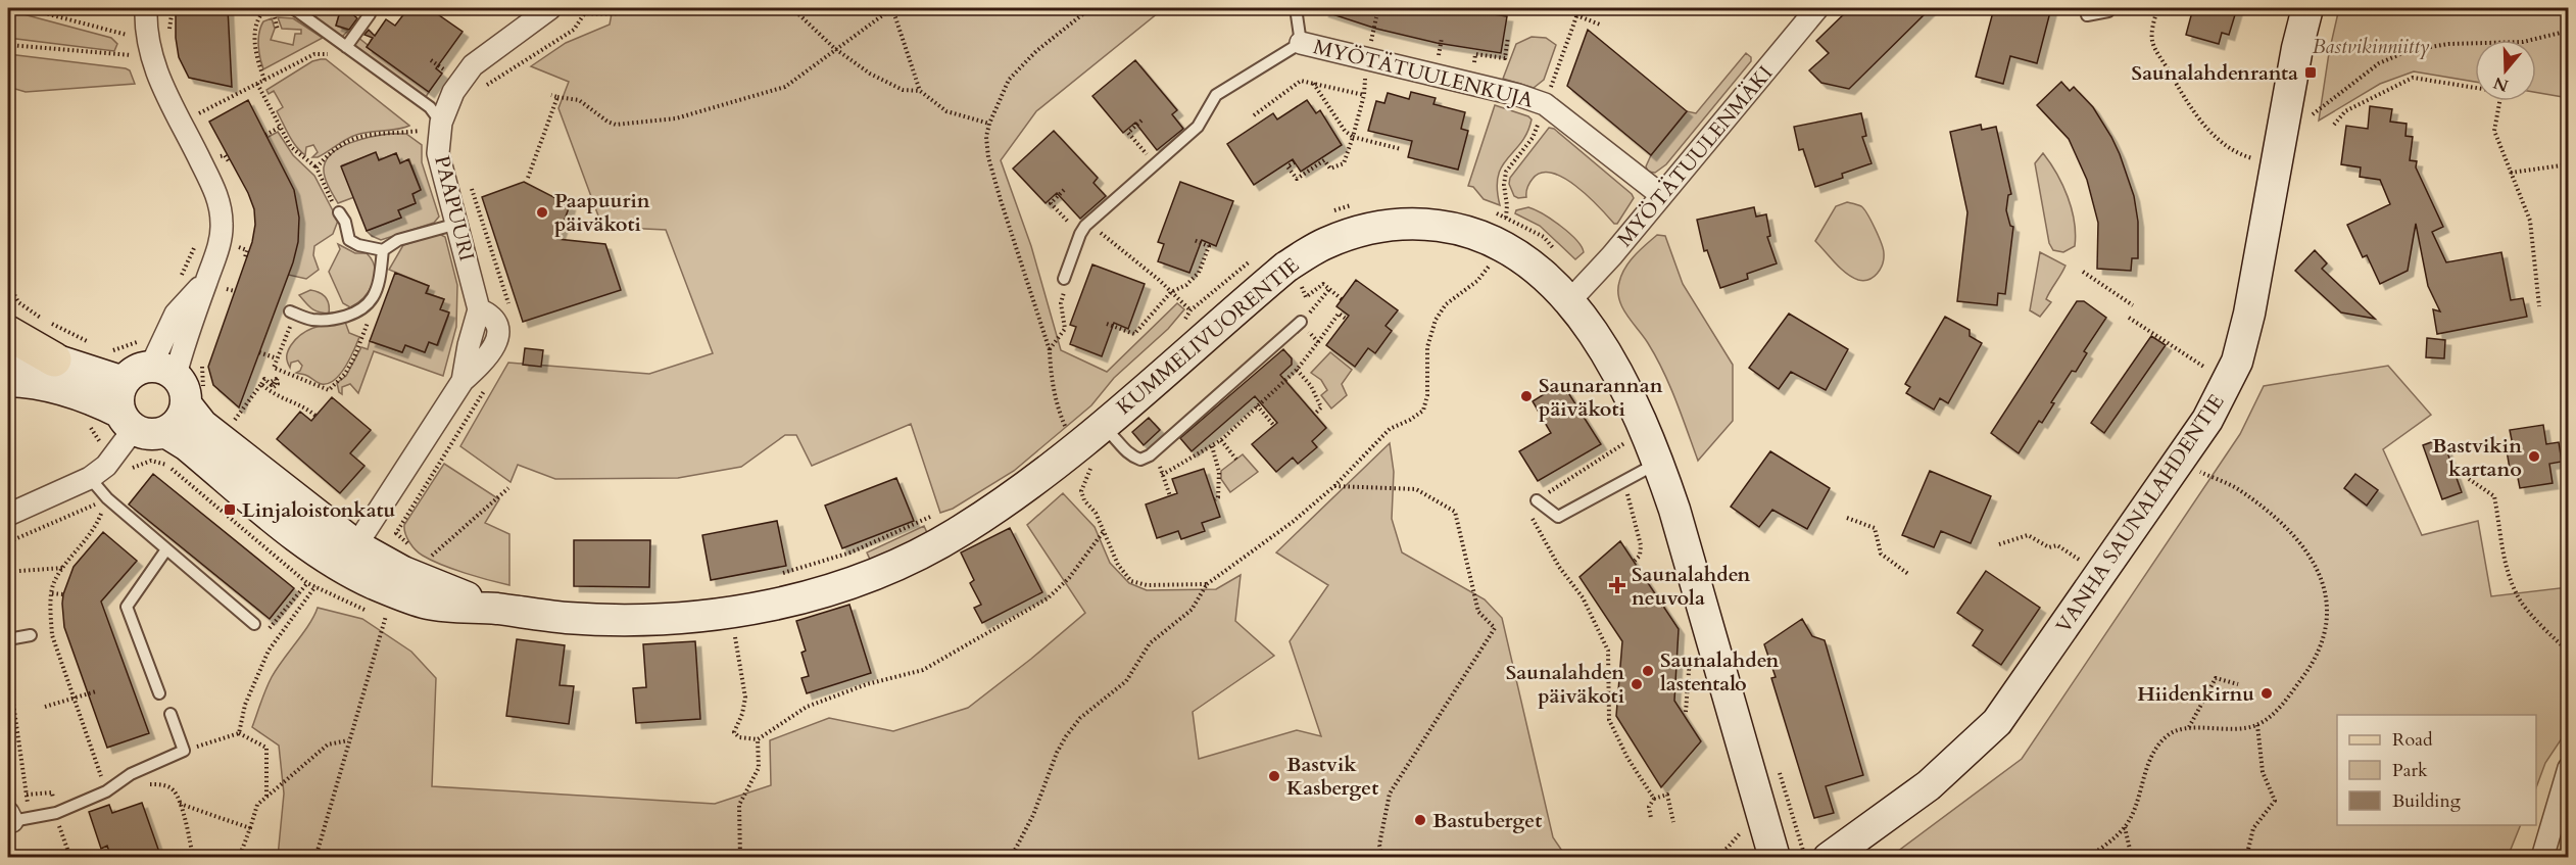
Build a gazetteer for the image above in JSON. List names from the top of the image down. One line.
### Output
{"streets":{"street":["MYÖTÄTUULENKUJA","MYÖTÄTUULENMÄKI","PAAPUURI","KUMMELIVUORENTIE","VANHA SAUNALAHDENTIE"]},"crossings":[["MYÖTÄTUULENKUJA","MYÖTÄTUULENMÄKI"],["MYÖTÄTUULENMÄKI","KUMMELIVUORENTIE"],["PAAPUURI","KUMMELIVUORENTIE"]],"parks":["Bastvikinniitty"],"places":{"transit":["Saunalahdenranta","Linjaloistonkatu"],"other":["Paapuurin päiväkoti","Saunarannan päiväkoti","Bastvikin kartano","Saunalahden lastentalo","Saunalahden päiväkoti","Hiidenkirnu","Bastvik Kasberget","Bastuberget"],"health":["Saunalahden neuvola"]},"legend":["Road","Park","Building"],"north":"bottom"}
